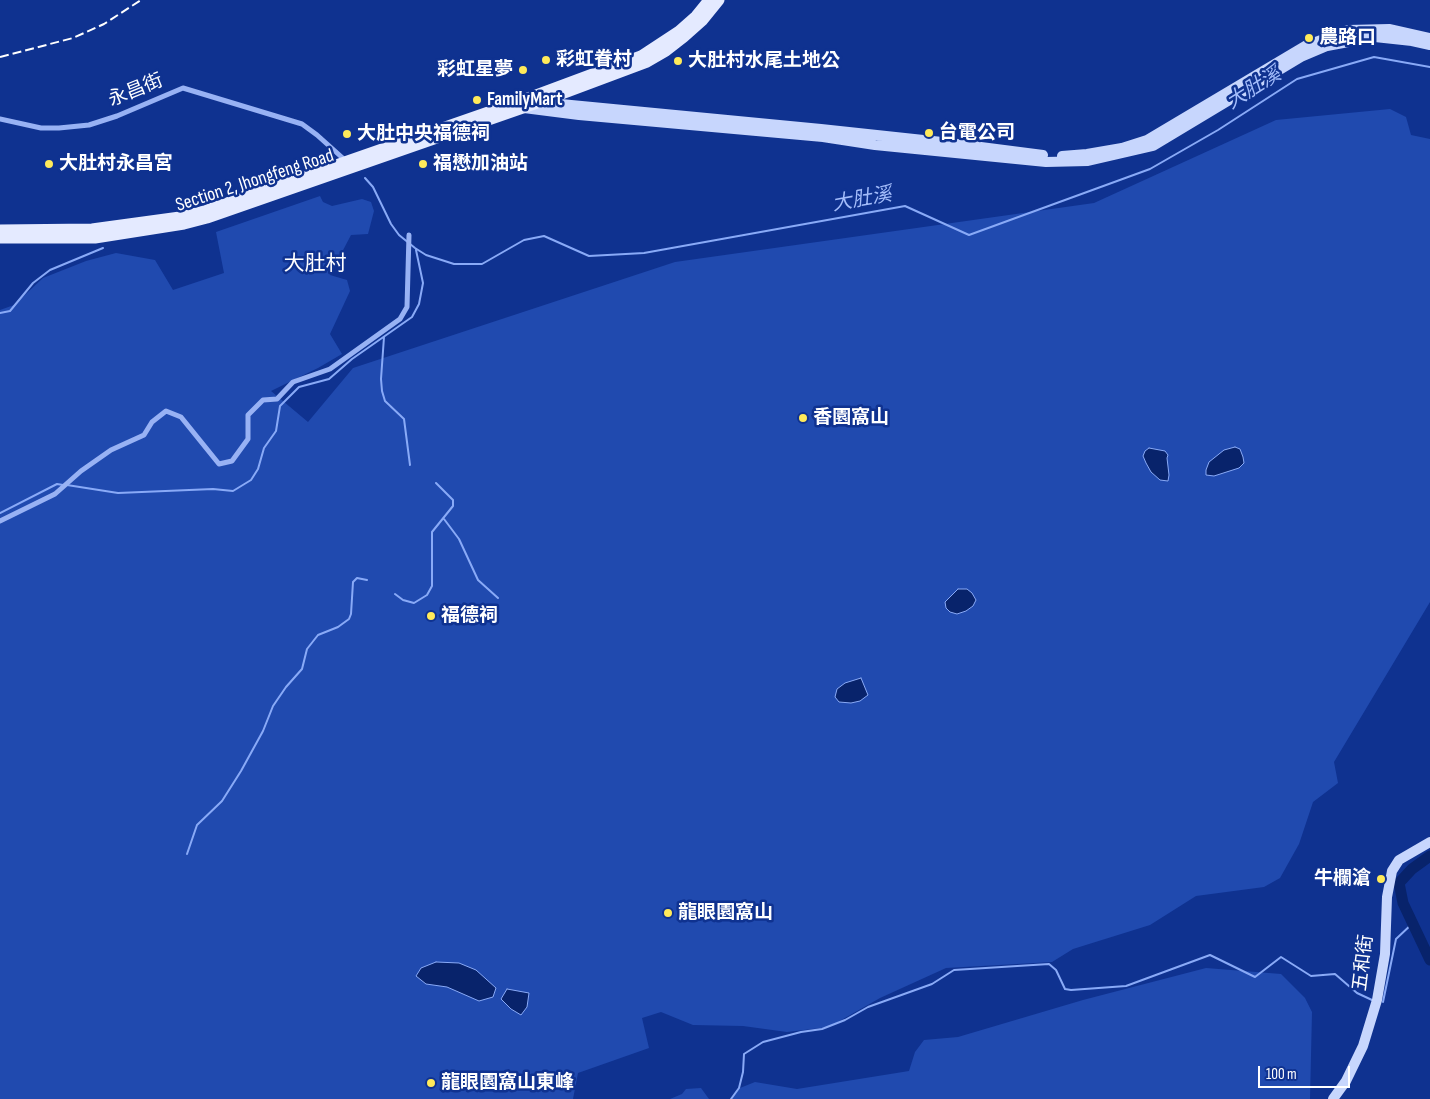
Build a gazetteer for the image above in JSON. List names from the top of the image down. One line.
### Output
{"streets":{"main road":["Section 2, Jhongfeng Road","五和街"],"street":["永昌街"]},"crossings":[["永昌街","Section 2, Jhongfeng Road"]],"districts":["大肚村"],"water":["大肚溪"],"places":["農路口","彩虹眷村","大肚村水尾土地公","彩虹星夢","FamilyMart","台電公司","大肚中央福德祠","大肚村永昌宮","福懋加油站","香園窩山","福德祠","牛欄滄","龍眼園窩山","龍眼園窩山東峰"],"scale_bar":"100 m"}
